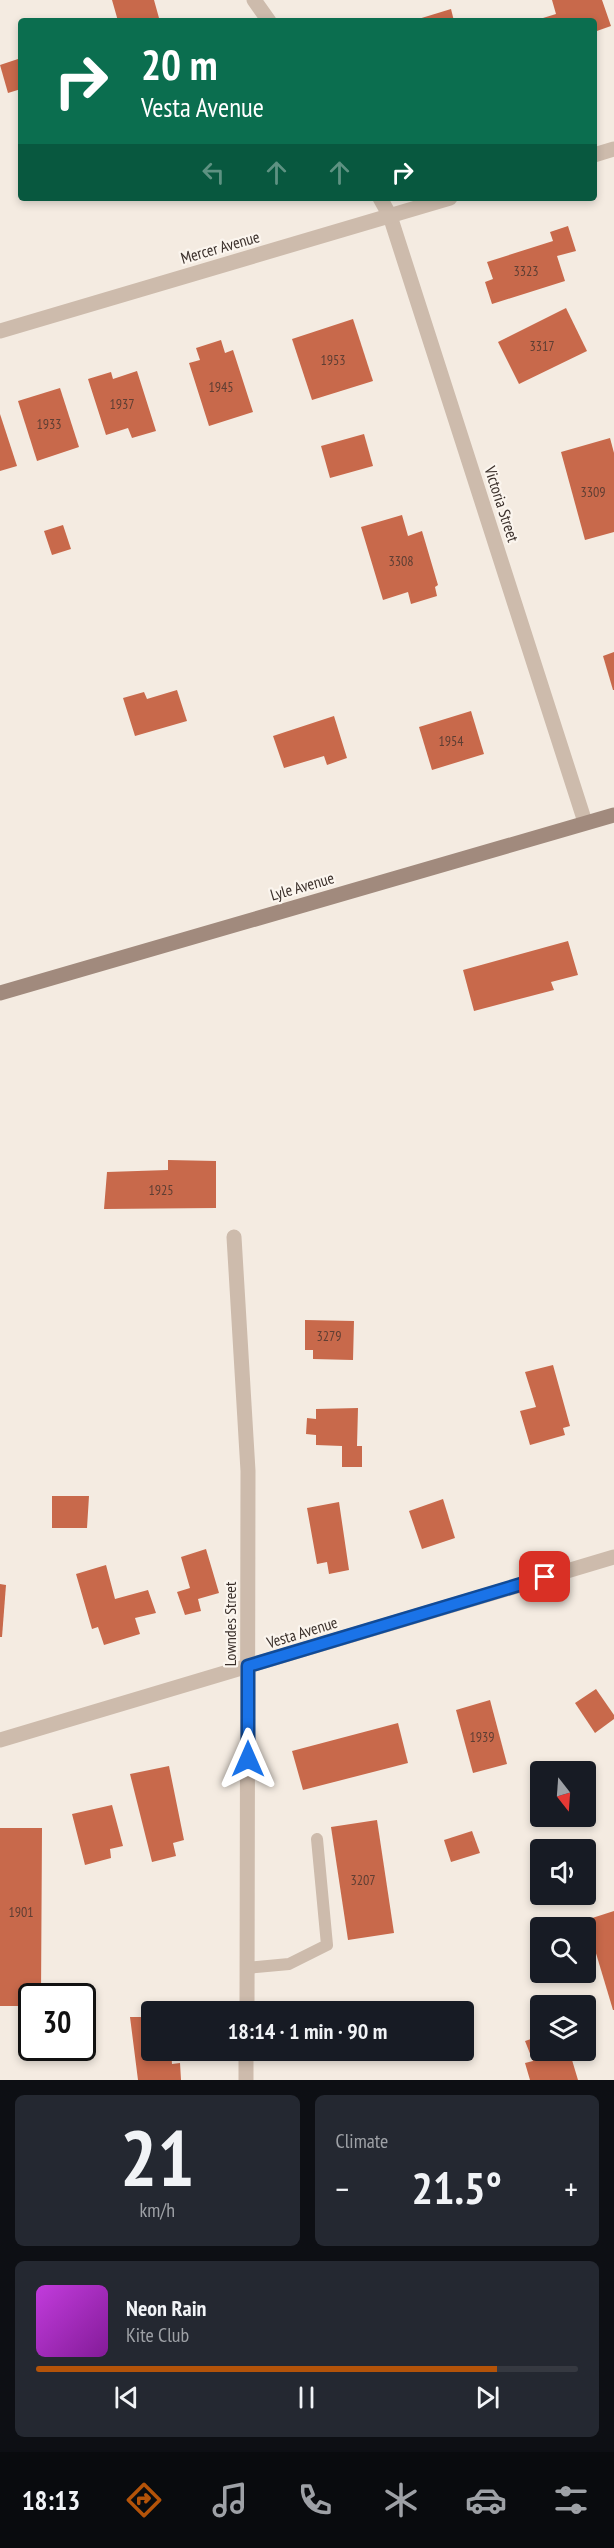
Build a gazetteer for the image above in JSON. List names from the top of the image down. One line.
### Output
{"streets":{"street":["Mercer Avenue","Victoria Street","Lyle Avenue","Lowndes Street","Vesta Avenue"]},"crossings":[["Mercer Avenue","Victoria Street"],["Victoria Street","Lyle Avenue"],["Lowndes Street","Vesta Avenue"]],"house_numbers":["3323","3317","1953","1945","1937","1933","3309","3308","1954","1925","3279","1939","3207","1901"],"north":"bottom","page":{"turn":["20 m","Vesta Avenue"],"limit":"30","trip":"18:14 · 1 min · 90 m","tile":[["21","km/h"],"Climate"],"heat":["−","21.5°","+"],"song":["Neon Rain","Kite Club"],"tabs":"18:13"}}
